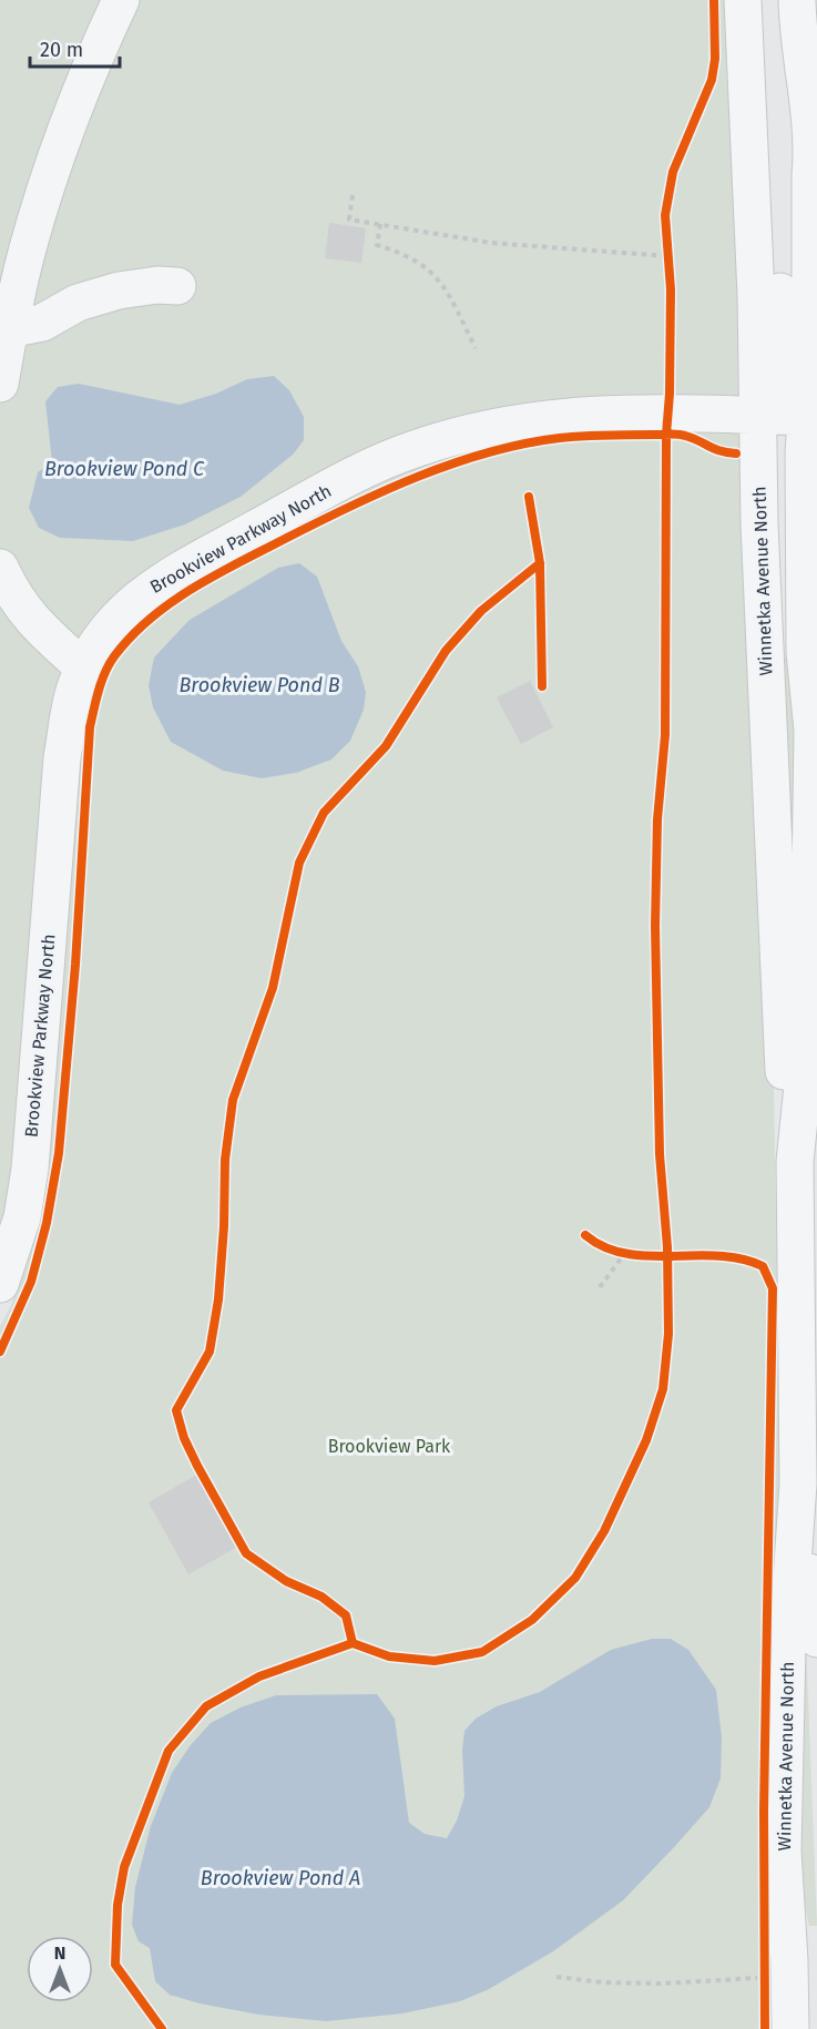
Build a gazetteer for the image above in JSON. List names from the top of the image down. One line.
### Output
{"streets":{"street":["Brookview Parkway North","Winnetka Avenue North"]},"crossings":[["Brookview Parkway North","Winnetka Avenue North"]],"water":["Brookview Pond C","Brookview Pond B","Brookview Pond A"],"parks":["Brookview Park"],"scale_bar":"20 m","north":"top"}
